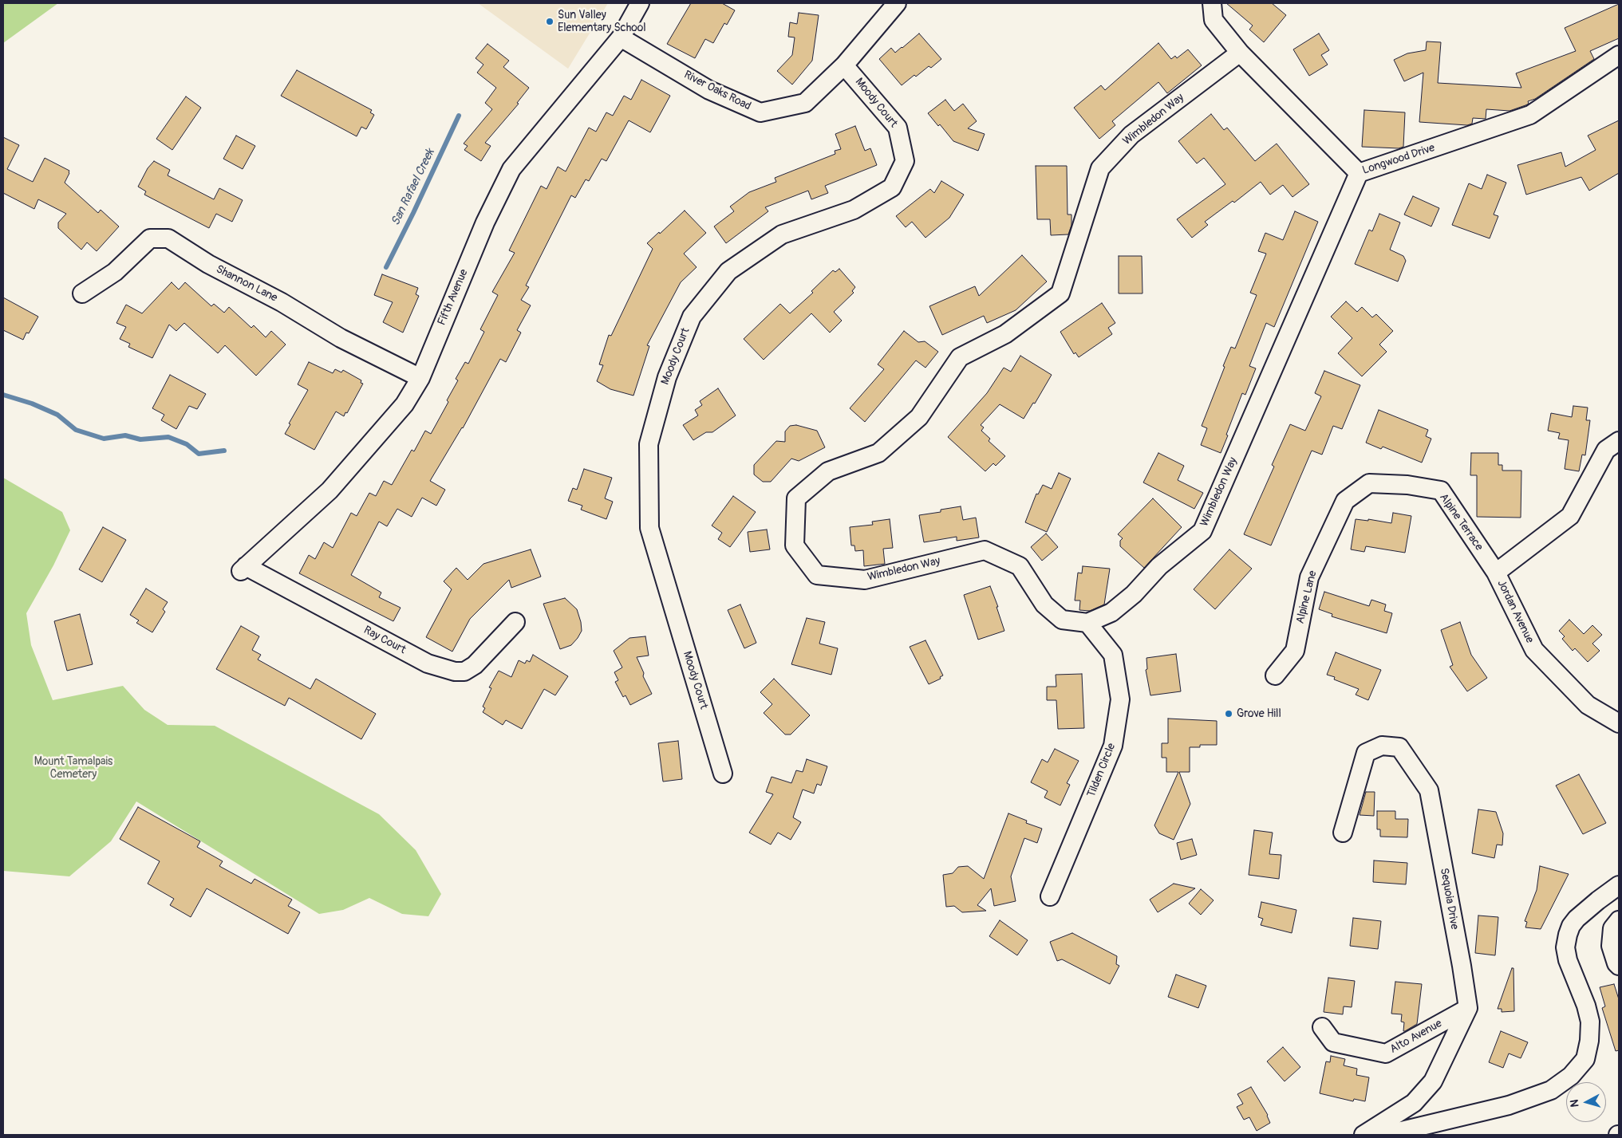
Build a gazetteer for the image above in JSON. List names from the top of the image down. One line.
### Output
{"streets":{"street":["River Oaks Road","Moody Court","Wimbledon Way","Longwood Drive","Shannon Lane","Fifth Avenue","Alpine Terrace","Alpine Lane","Jordan Avenue","Ray Court","Tilden Circle","Sequoia Drive","Alto Avenue"]},"crossings":[["River Oaks Road","Moody Court"],["River Oaks Road","Fifth Avenue"],["Wimbledon Way","Longwood Drive"],["Wimbledon Way","Tilden Circle"],["Shannon Lane","Fifth Avenue"],["Fifth Avenue","Ray Court"],["Alpine Terrace","Alpine Lane"],["Alpine Terrace","Jordan Avenue"],["Sequoia Drive","Alto Avenue"]],"water":["San Rafael Creek"],"parks":["Mount Tamalpais Cemetery"],"places":["Sun Valley Elementary School","Grove Hill"],"north":"left"}
